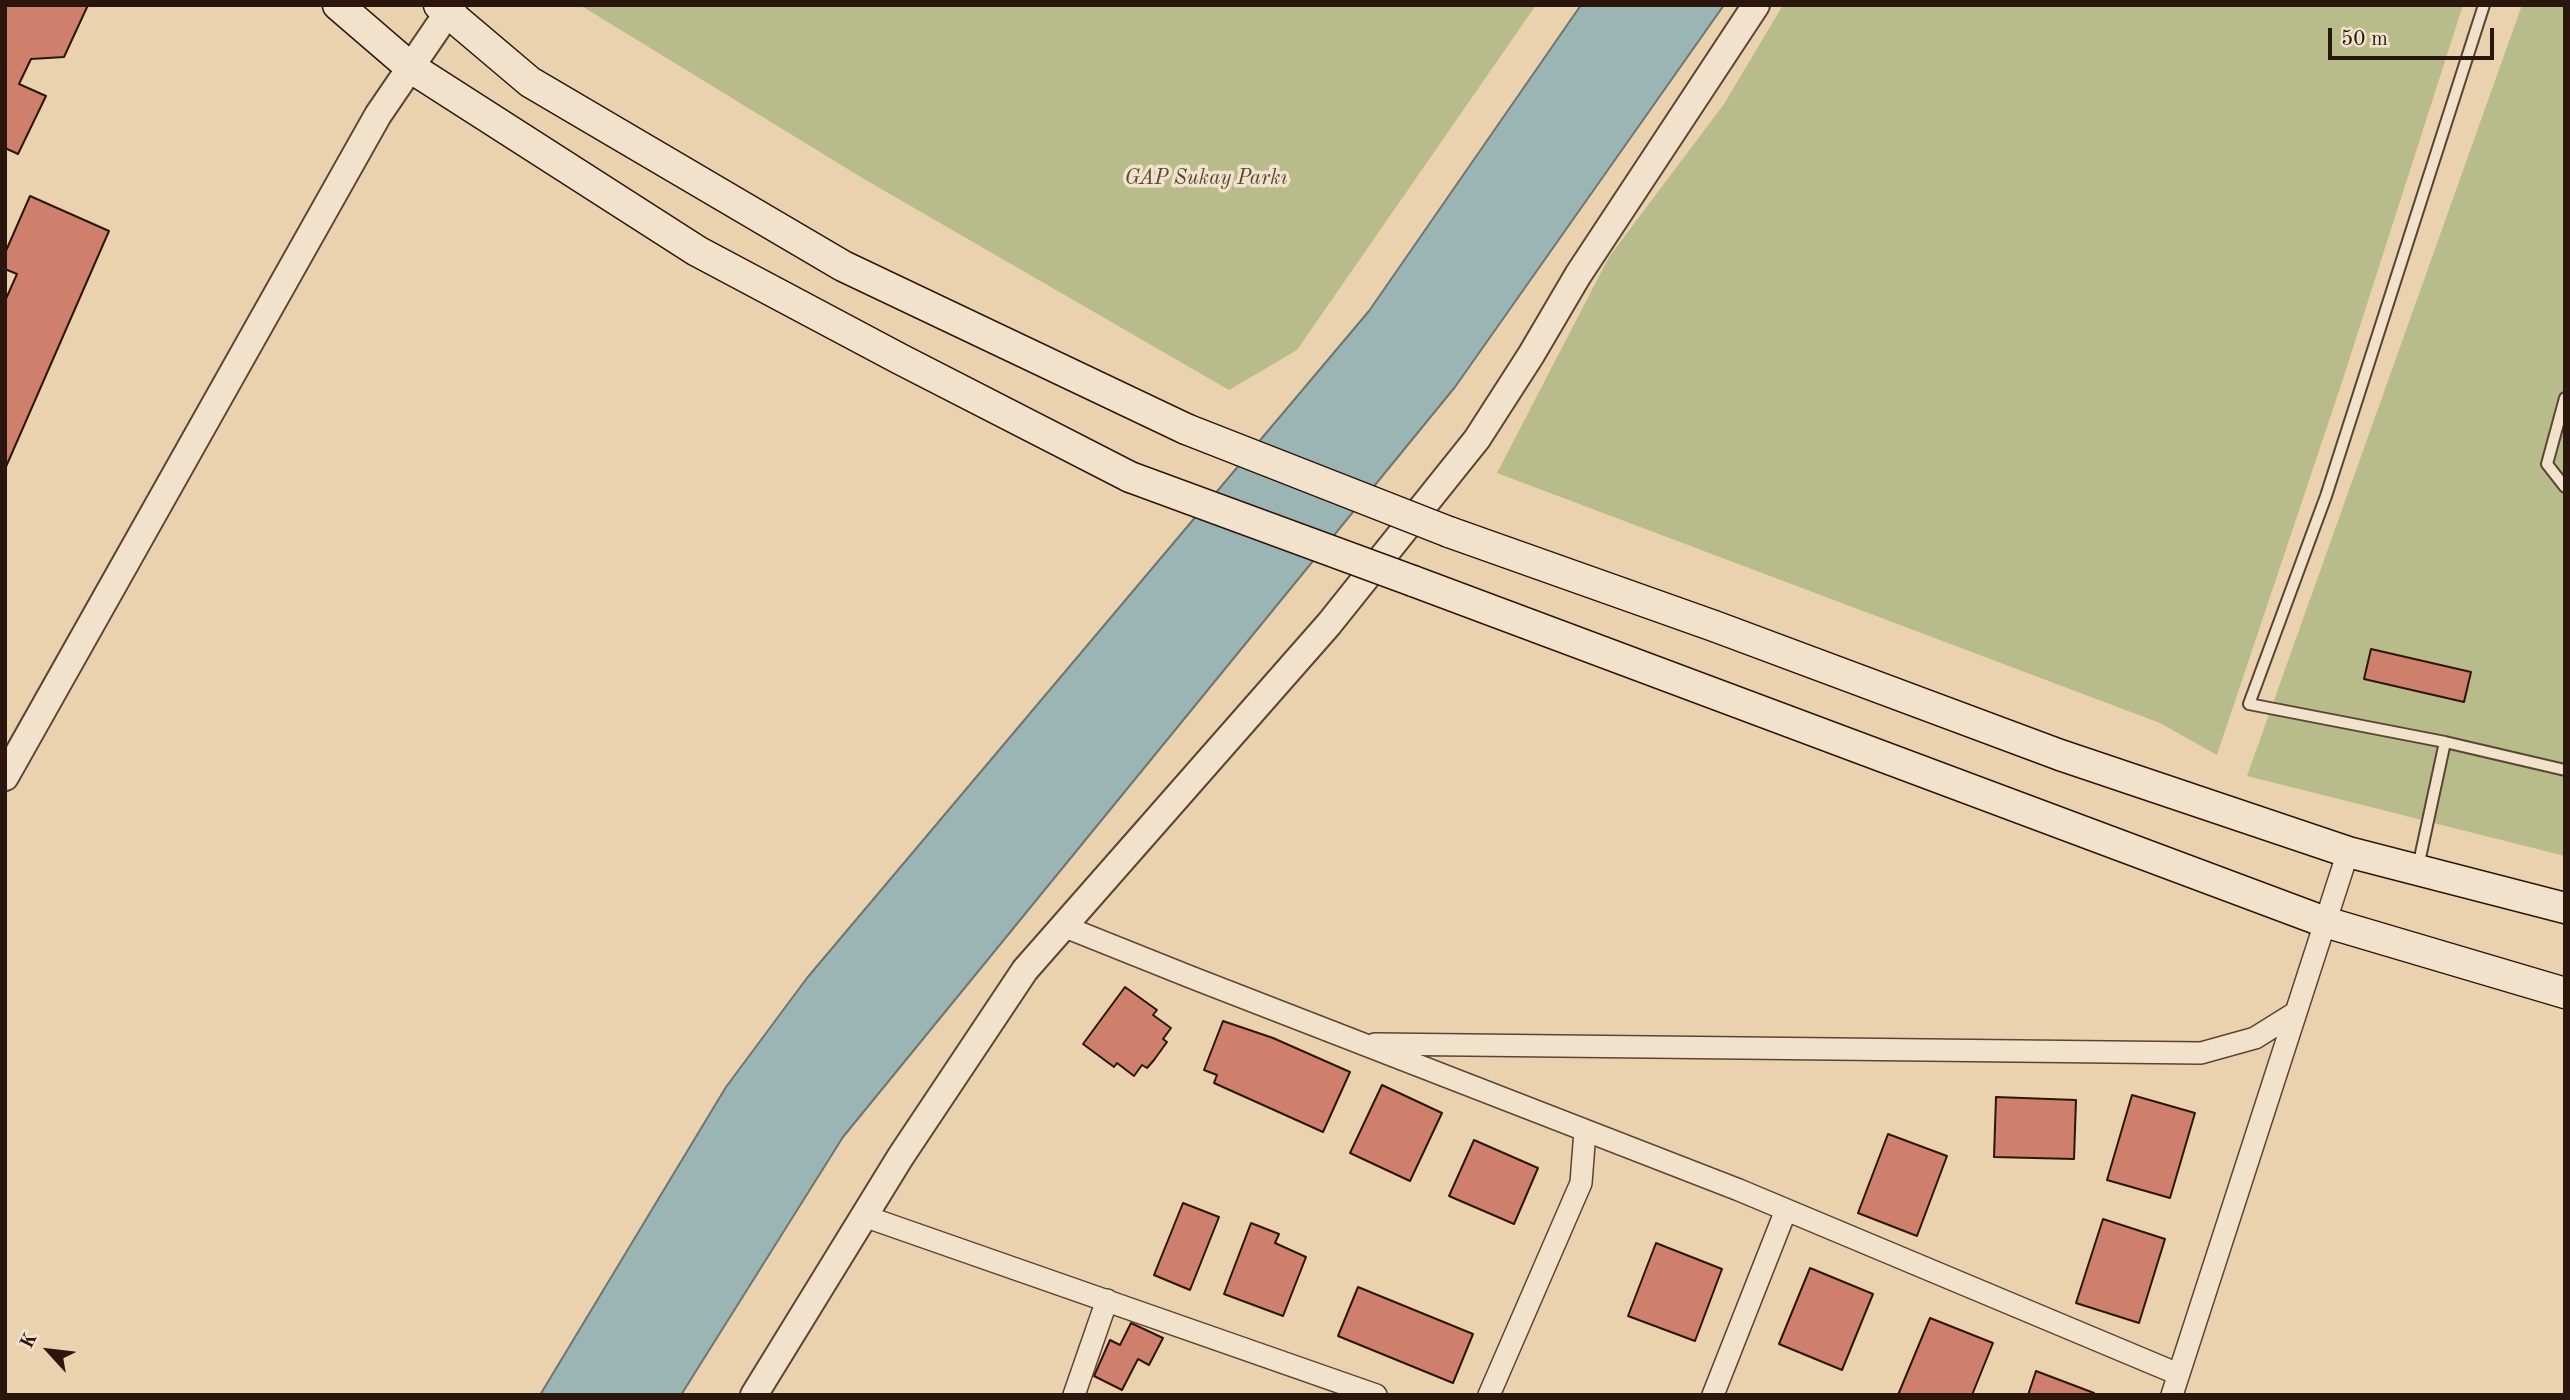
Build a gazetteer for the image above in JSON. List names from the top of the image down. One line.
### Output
{"parks":["GAP Sukay Parkı"],"scale_bar":"50 m","north":"top left"}
